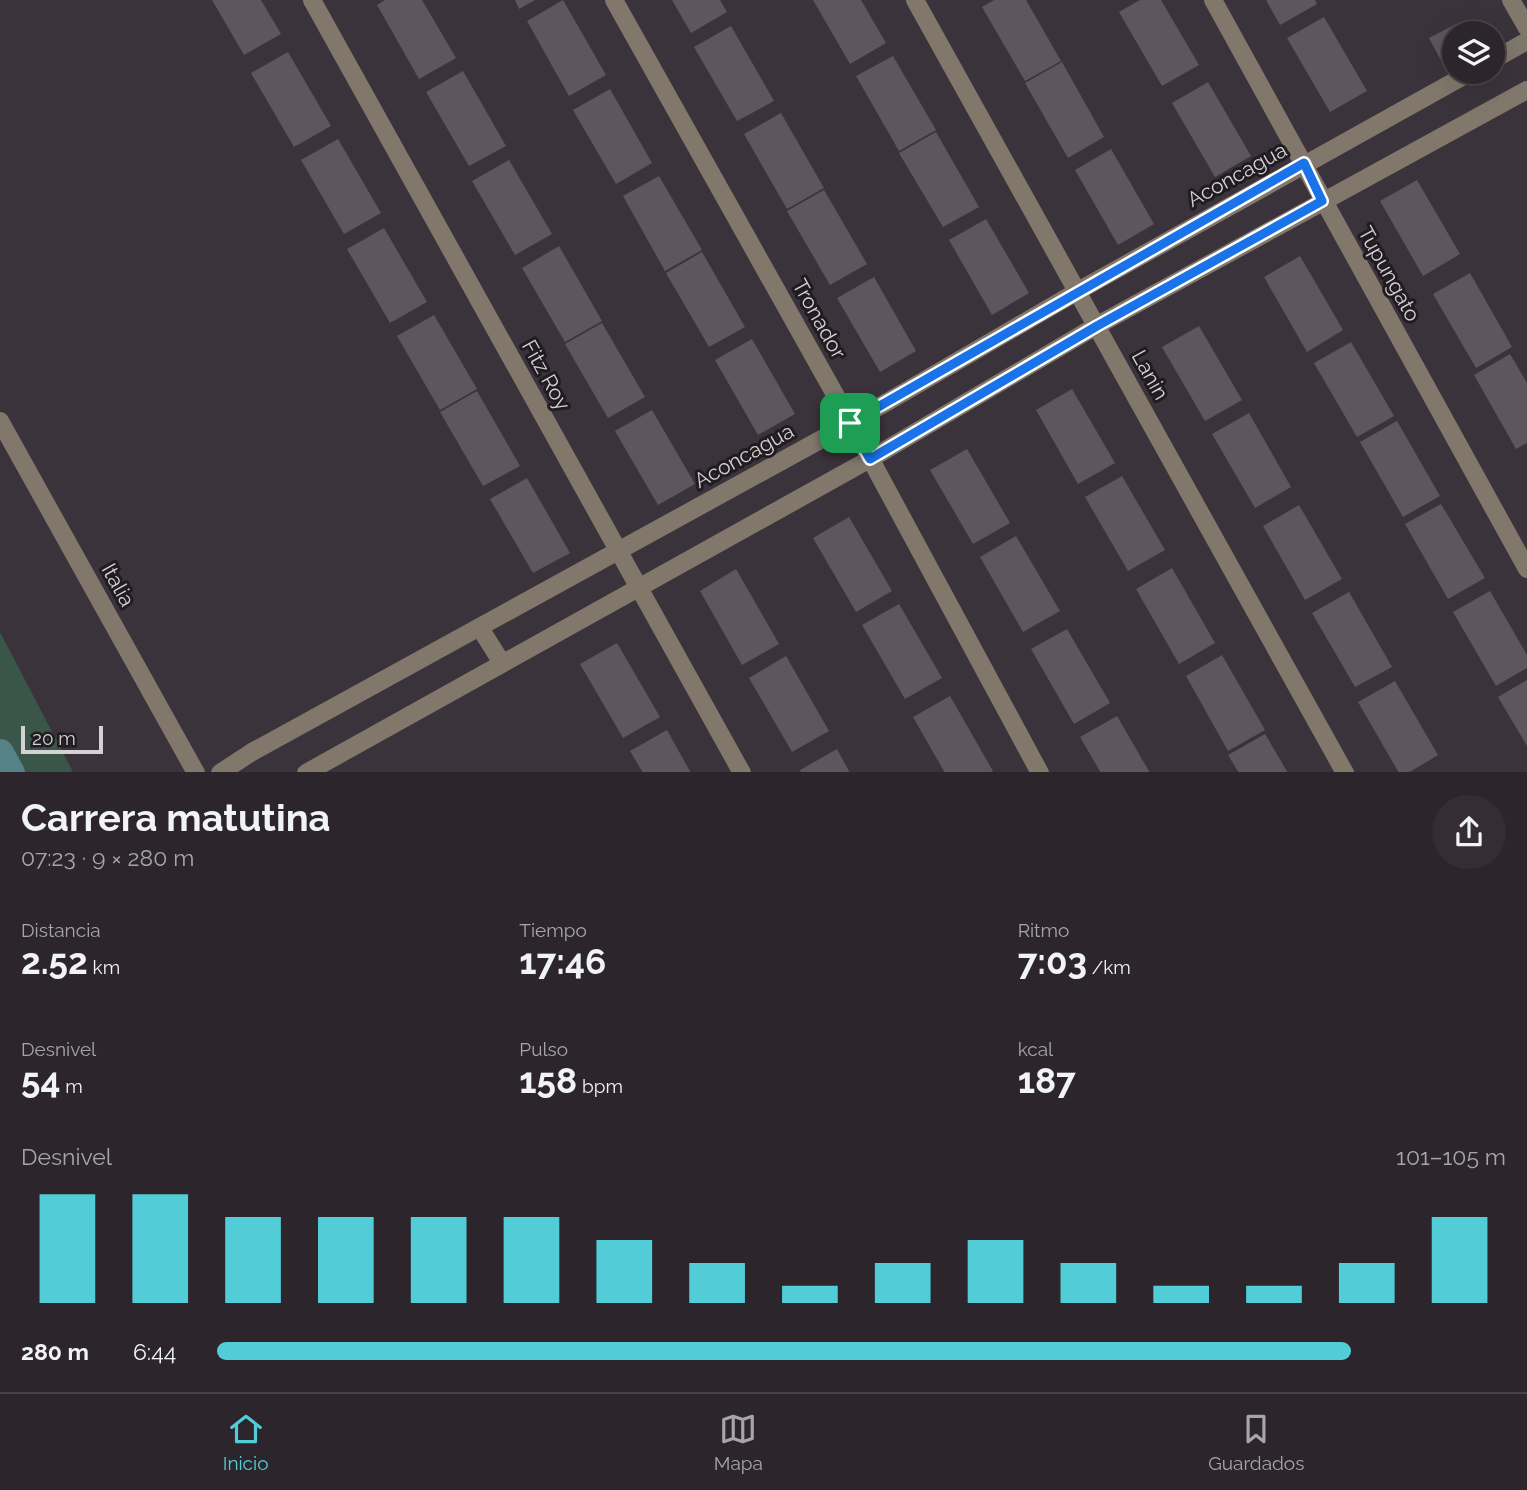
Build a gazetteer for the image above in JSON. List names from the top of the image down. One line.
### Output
{"streets":{"street":["Aconcagua","Tupungato","Tronador","Fitz Roy","Lanin","Italia"]},"crossings":[["Aconcagua","Tupungato"],["Aconcagua","Tronador"],["Aconcagua","Fitz Roy"],["Aconcagua","Lanin"]],"scale_bar":"20 m","page":{"scale":"20 m","heading":["Carrera matutina","07:23 · 9 × 280 m"],"stats":[["Distancia","2.52 km"],["Tiempo","17:46"],["Ritmo","7:03 /km"],["Desnivel","54 m"],["Pulso","158 bpm"],["kcal","187"]],"chart":["Desnivel","101–105 m"],"list":[{"name":"280 m","note":"6:44"}],"tabs":["Inicio","Mapa","Guardados"]}}
